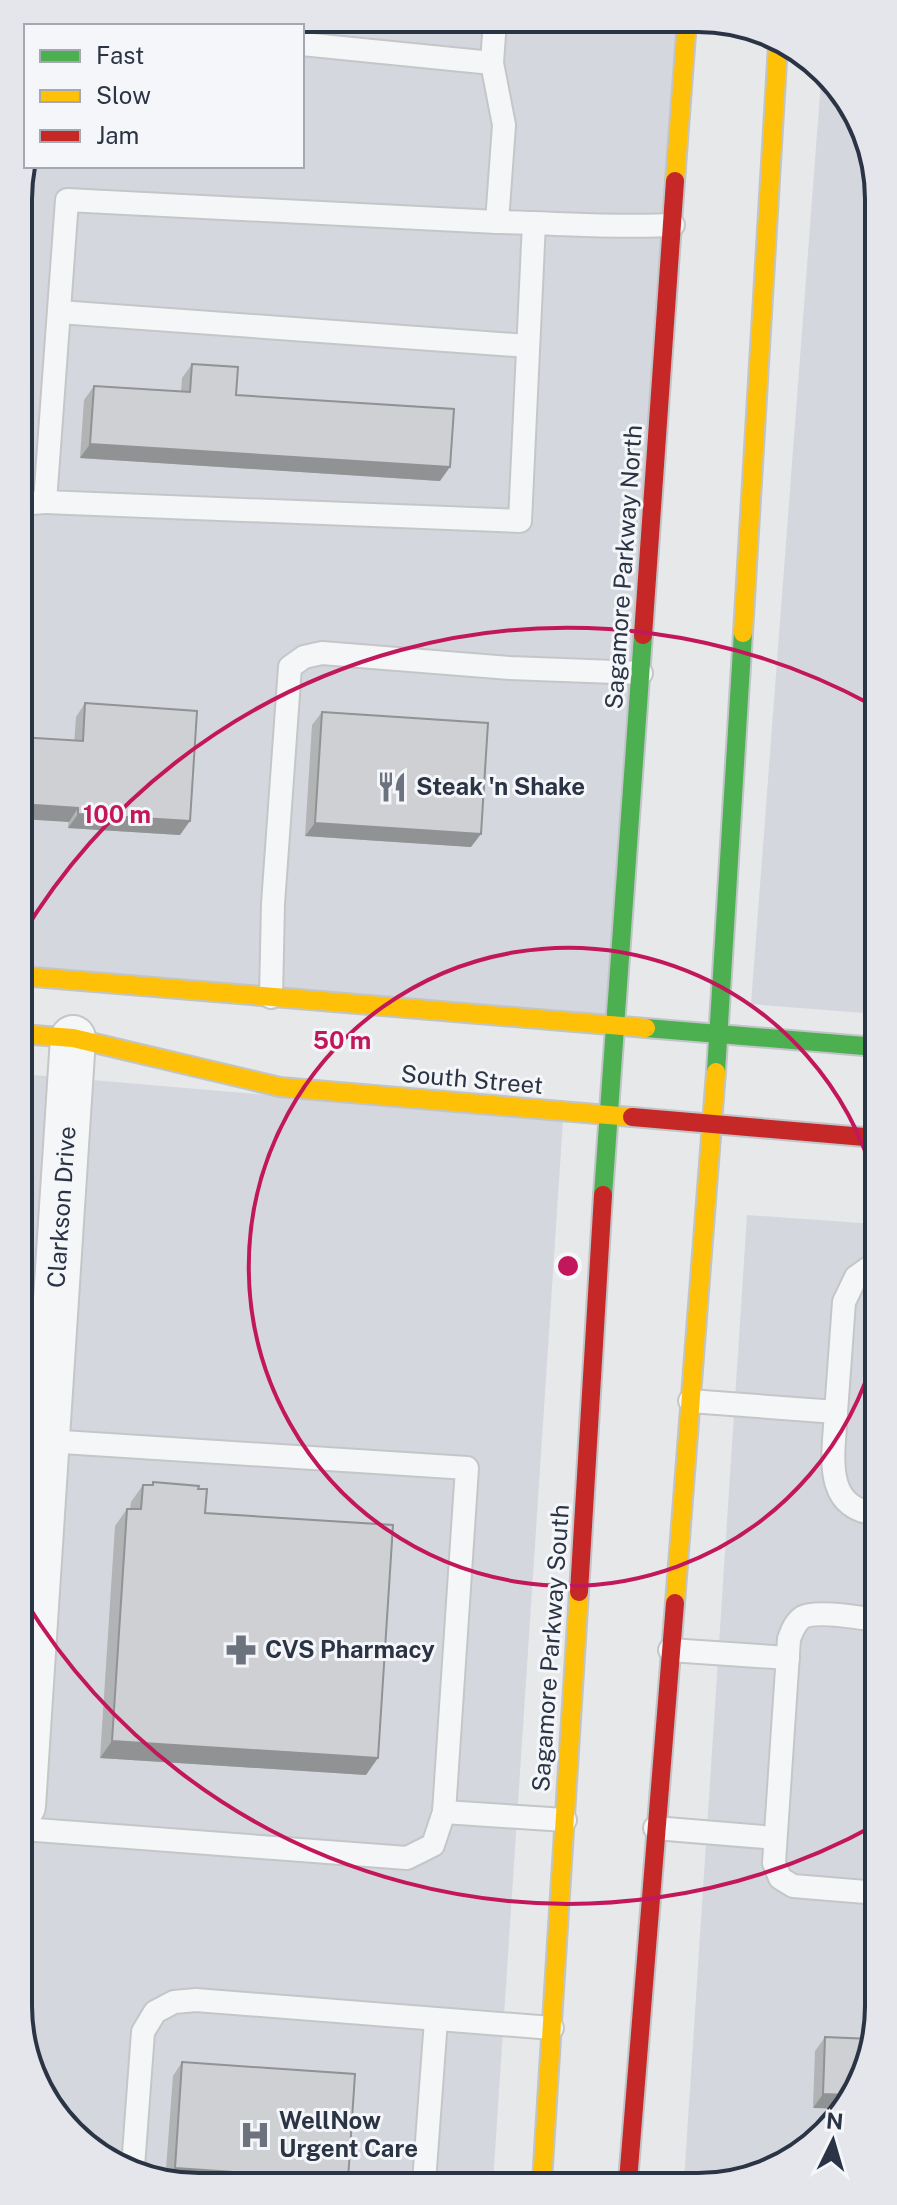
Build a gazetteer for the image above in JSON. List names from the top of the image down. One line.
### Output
{"streets":{"main road":["Sagamore Parkway North","South Street","Sagamore Parkway South"],"street":["Clarkson Drive"]},"crossings":[["Sagamore Parkway North","South Street"],["Sagamore Parkway North","Sagamore Parkway South"],["South Street","Clarkson Drive"],["South Street","Sagamore Parkway South"]],"places":{"restaurant":["Steak 'n Shake"],"pharmacy":["CVS Pharmacy"],"hospital":["WellNow Urgent Care"]},"legend":["Fast","Slow","Jam"],"north":"top","rings":["100 m","50 m"]}
